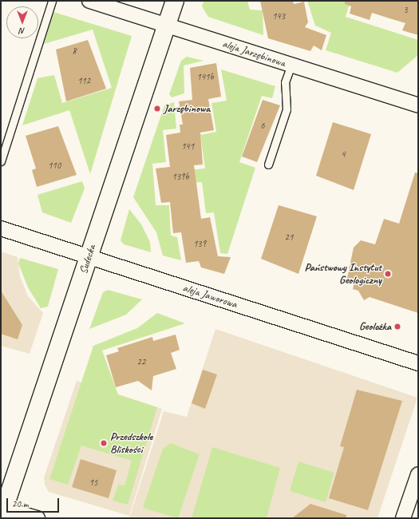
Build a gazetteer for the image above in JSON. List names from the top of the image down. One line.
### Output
{"streets":{"street":["aleja Jarzębinowa","Sudecka","aleja Jaworowa"]},"crossings":[["aleja Jarzębinowa","Sudecka"],["Sudecka","aleja Jaworowa"]],"places":["Jarzębinowa","Państwowy Instytut Geologiczny","Geolożka","Przedszkole Bliskości"],"house_numbers":["3","143","8","141b","112","6","141","4","110","139b","21","139","22","15"],"scale_bar":"20 m","north":"bottom"}
